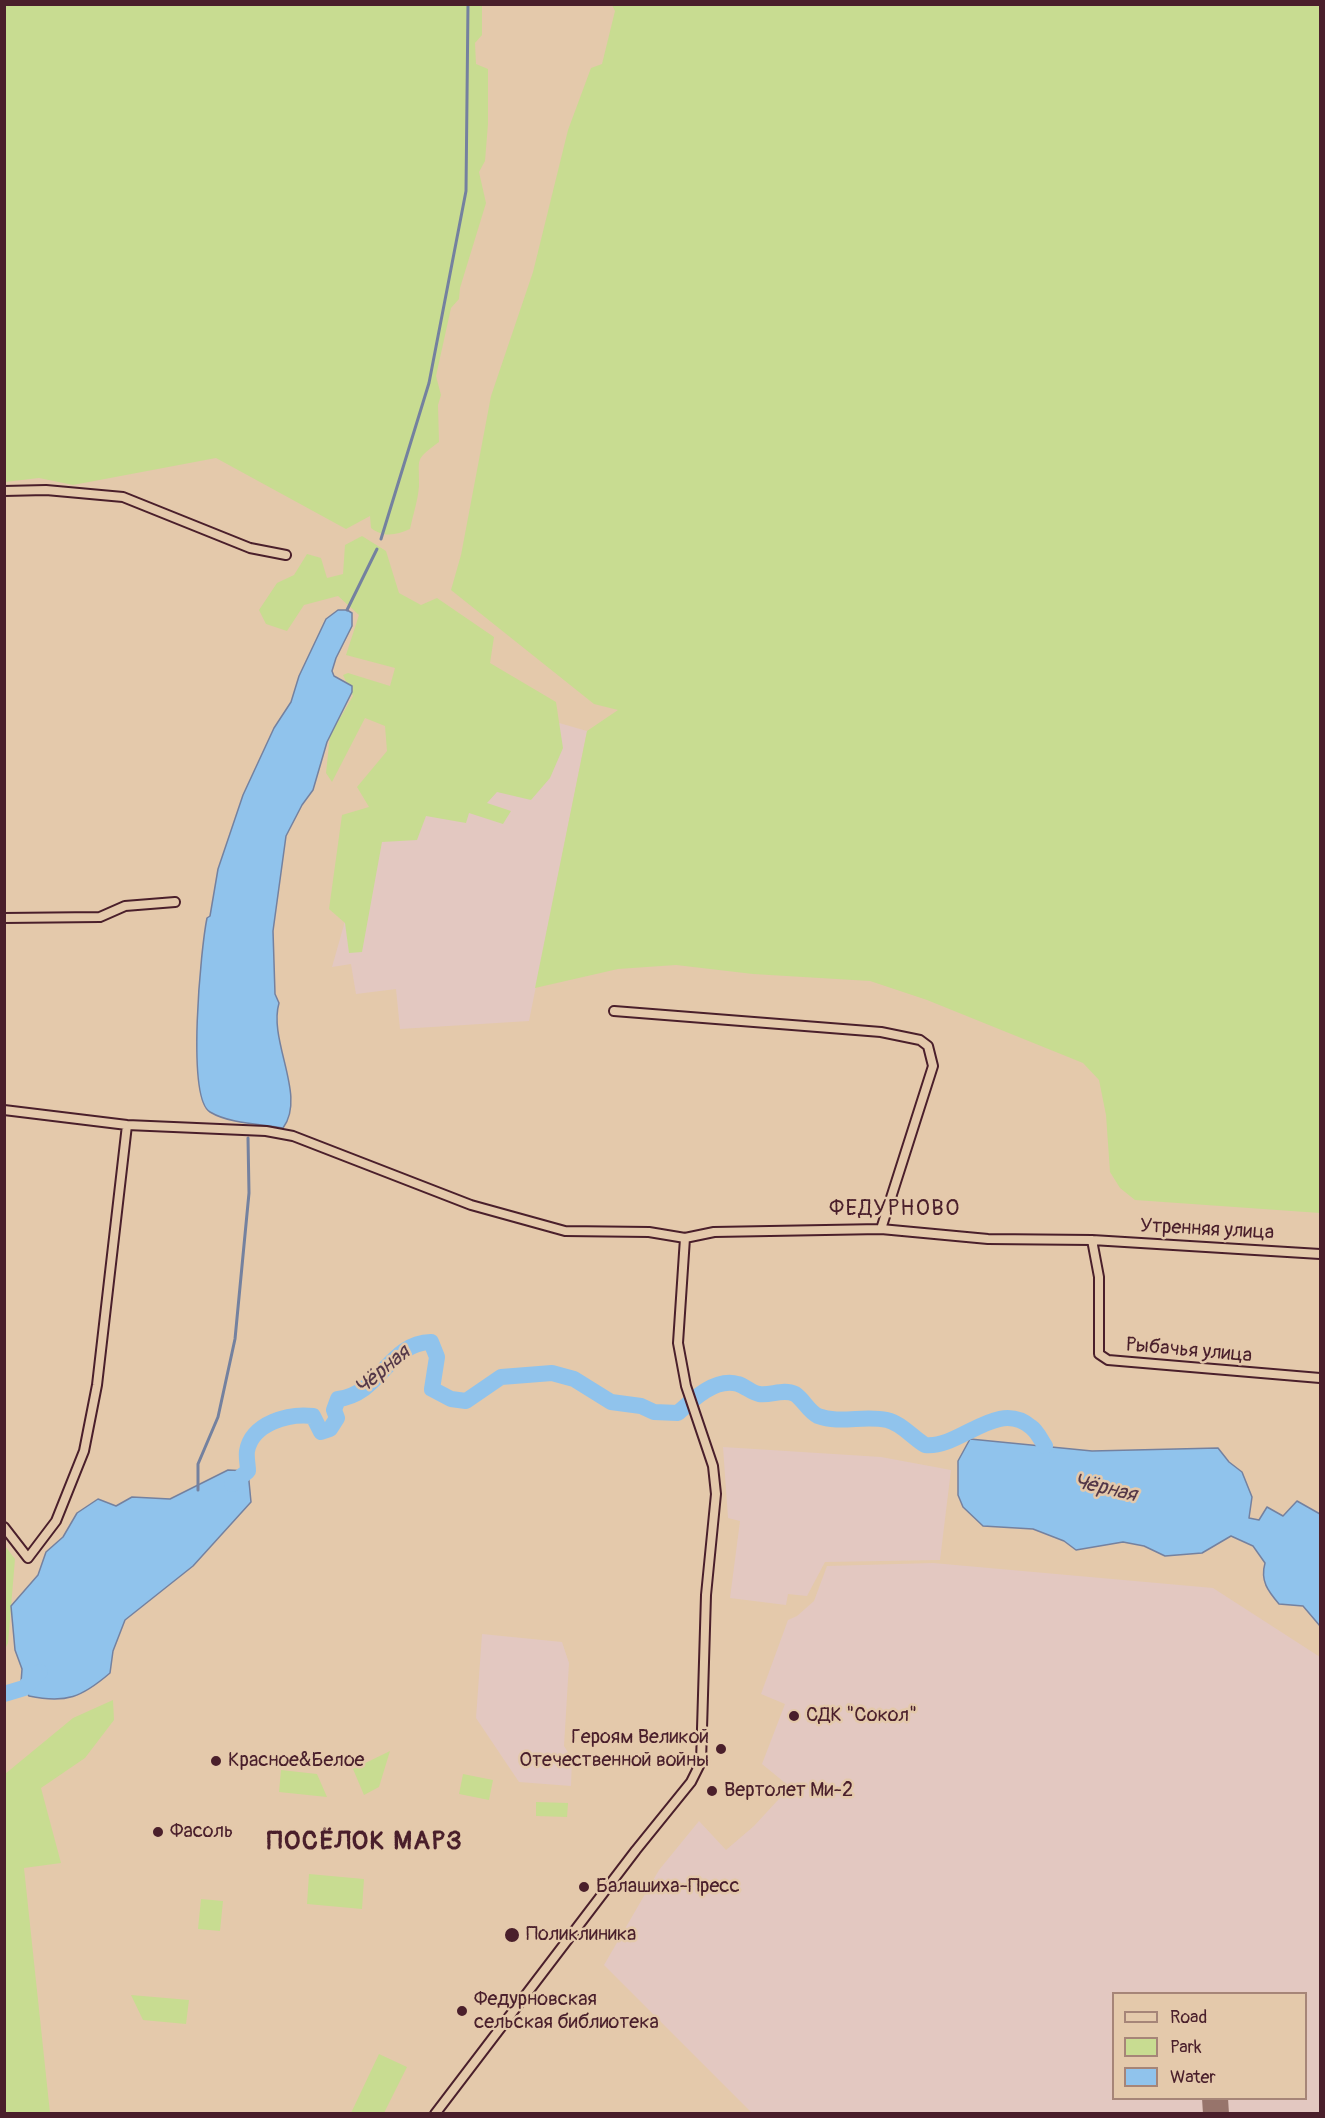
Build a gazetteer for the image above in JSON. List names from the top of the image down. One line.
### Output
{"streets":{"street":["Утренняя улица","Рыбачья улица"]},"crossings":[["Утренняя улица","Рыбачья улица"]],"districts":["ФЕДУРНОВО","ПОСЁЛОК МАРЗ"],"water":["Чёрная"],"places":["СДК \"Сокол\"","Героям Великой Отечественной войны","Красное&Белое","Вертолет Ми-2","Фасоль","Балашиха-Пресс","Поликлиника","Федурновская сельская библиотека"],"legend":["Road","Park","Water"]}
